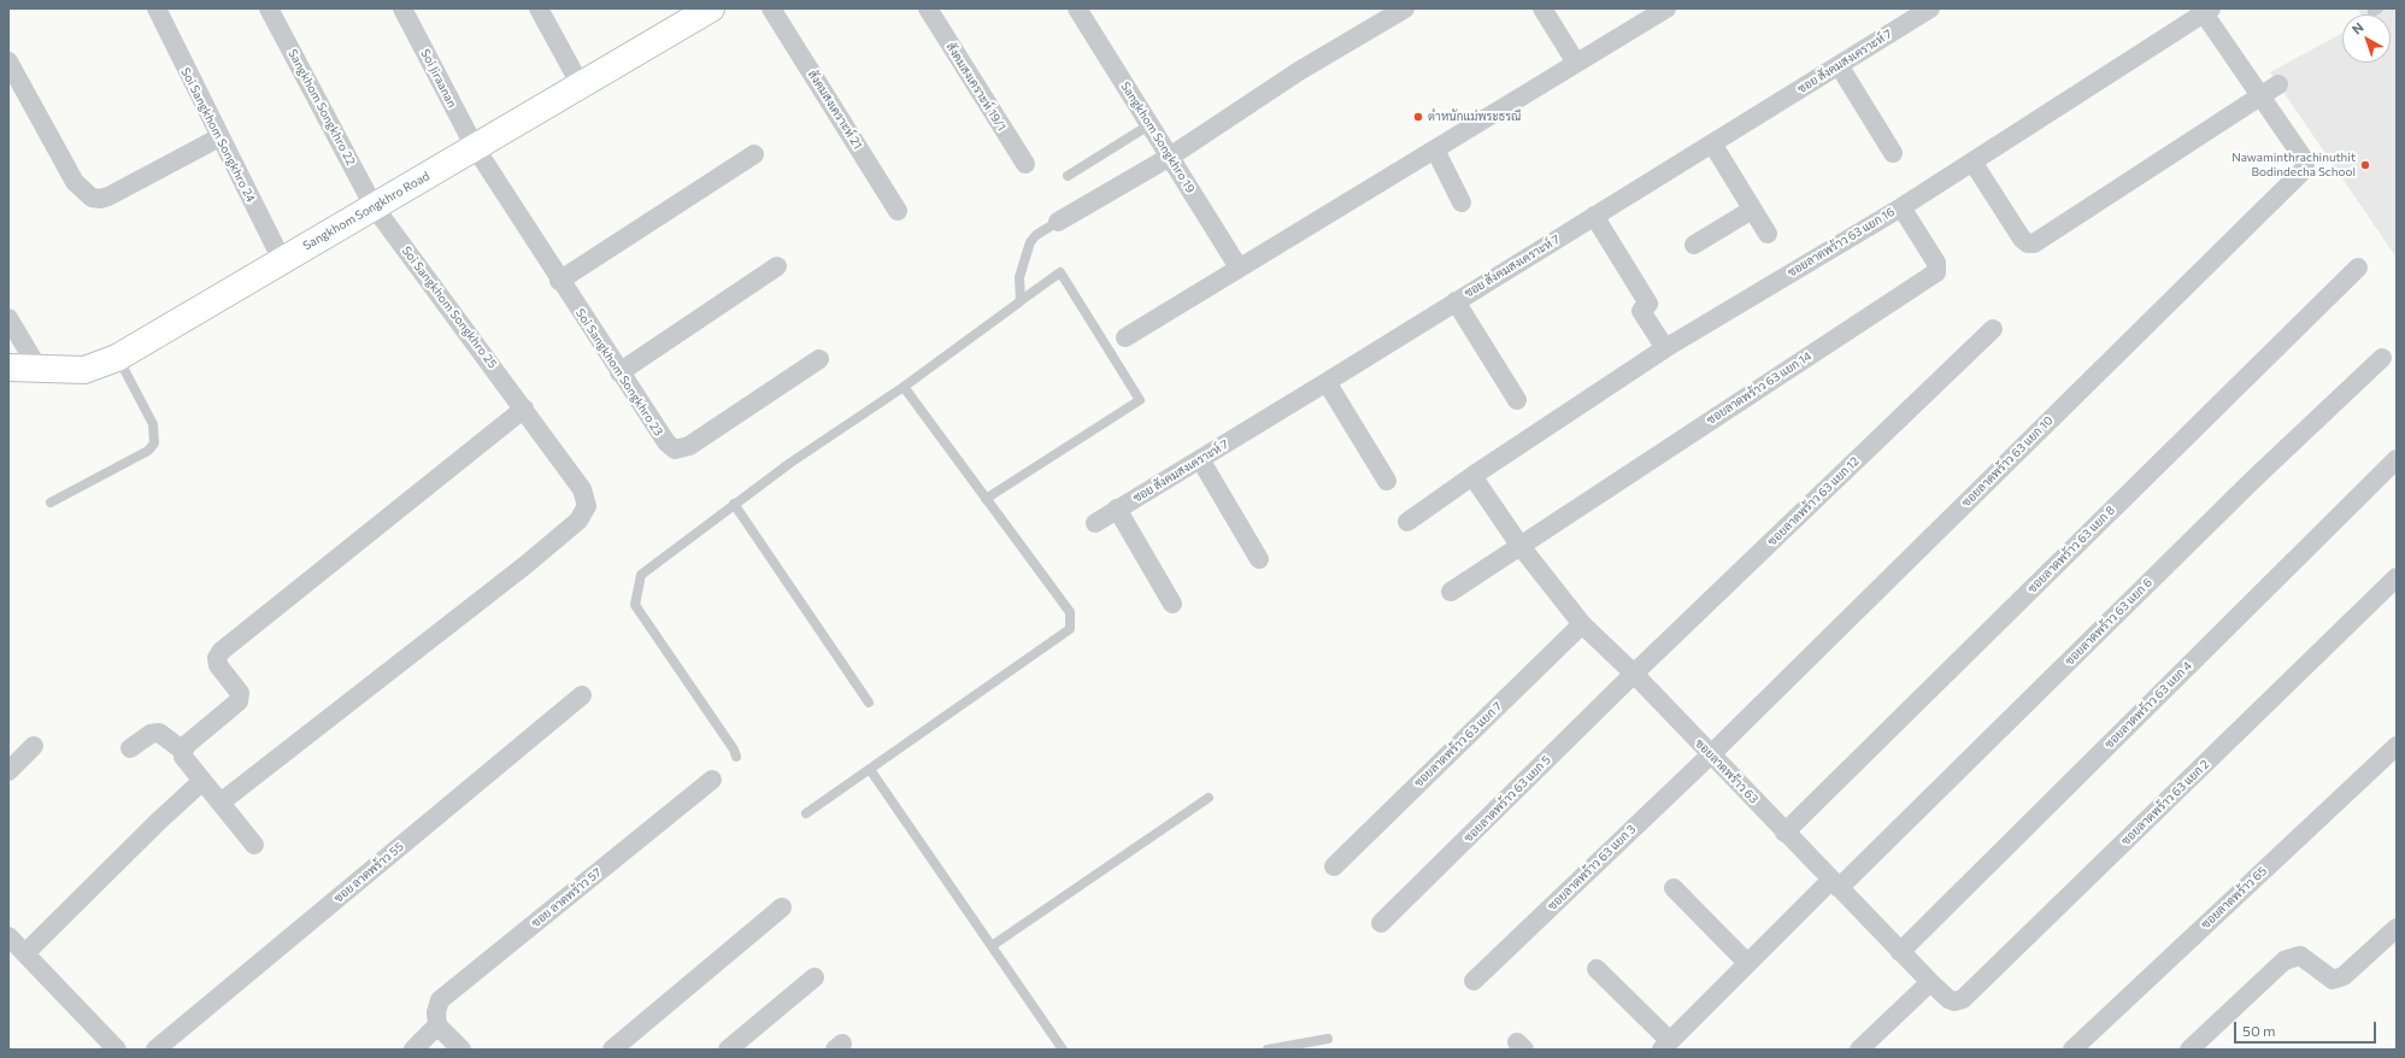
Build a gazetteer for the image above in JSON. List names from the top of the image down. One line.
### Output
{"streets":{"main road":["Sangkhom Songkhro Road"],"street":["ซอย สังคมสงเคราะห์ 7","Soi Jiraanan","สังคมสงเคราะห์ 19/1","Sangkhom Songkhro 22","สังคมสงเคราะห์ 21","Soi Sangkhom Songkhro 24","Sangkhom Songkhro 19","ซอยลาดพร้าว 63 แยก 16","Soi Sangkhom Songkhro 25","Soi Sangkhom Songkhro 23","ซอยลาดพร้าว 63 แยก 14","ซอยลาดพร้าว 63 แยก 10","ซอยลาดพร้าว 63 แยก 12","ซอยลาดพร้าว 63 แยก 8","ซอยลาดพร้าว 63 แยก 6","ซอยลาดพร้าว 63 แยก 4","ซอยลาดพร้าว 63 แยก 7","ซอยลาดพร้าว 63","ซอยลาดพร้าว 63 แยก 5","ซอยลาดพร้าว 63 แยก 2","ซอยลาดพร้าว 63 แยก 3","ซอย ลาดพร้าว 55","ซอย ลาดพร้าว 57","ซอยลาดพร้าว 65"]},"crossings":[["Soi Jiraanan","Sangkhom Songkhro Road"],["Soi Jiraanan","Soi Sangkhom Songkhro 23"],["Sangkhom Songkhro 22","Sangkhom Songkhro Road"],["Sangkhom Songkhro 22","Soi Sangkhom Songkhro 25"],["Soi Sangkhom Songkhro 24","Sangkhom Songkhro Road"],["Sangkhom Songkhro Road","Soi Sangkhom Songkhro 25"],["Sangkhom Songkhro Road","Soi Sangkhom Songkhro 23"],["ซอยลาดพร้าว 63 แยก 16","ซอยลาดพร้าว 63 แยก 14"],["ซอยลาดพร้าว 63 แยก 16","ซอยลาดพร้าว 63"],["ซอยลาดพร้าว 63 แยก 14","ซอยลาดพร้าว 63"],["ซอยลาดพร้าว 63 แยก 10","ซอยลาดพร้าว 63"],["ซอยลาดพร้าว 63 แยก 10","ซอยลาดพร้าว 63 แยก 3"],["ซอยลาดพร้าว 63 แยก 12","ซอยลาดพร้าว 63"],["ซอยลาดพร้าว 63 แยก 12","ซอยลาดพร้าว 63 แยก 5"],["ซอยลาดพร้าว 63 แยก 8","ซอยลาดพร้าว 63"],["ซอยลาดพร้าว 63 แยก 6","ซอยลาดพร้าว 63"],["ซอยลาดพร้าว 63 แยก 4","ซอยลาดพร้าว 63"],["ซอยลาดพร้าว 63 แยก 7","ซอยลาดพร้าว 63"],["ซอยลาดพร้าว 63","ซอยลาดพร้าว 63 แยก 5"],["ซอยลาดพร้าว 63","ซอยลาดพร้าว 63 แยก 2"],["ซอยลาดพร้าว 63","ซอยลาดพร้าว 63 แยก 3"]],"places":["ตำหนักแม่พระธรณี","Nawaminthrachinuthit Bodindecha School"],"scale_bar":"50 m","north":"top left"}
